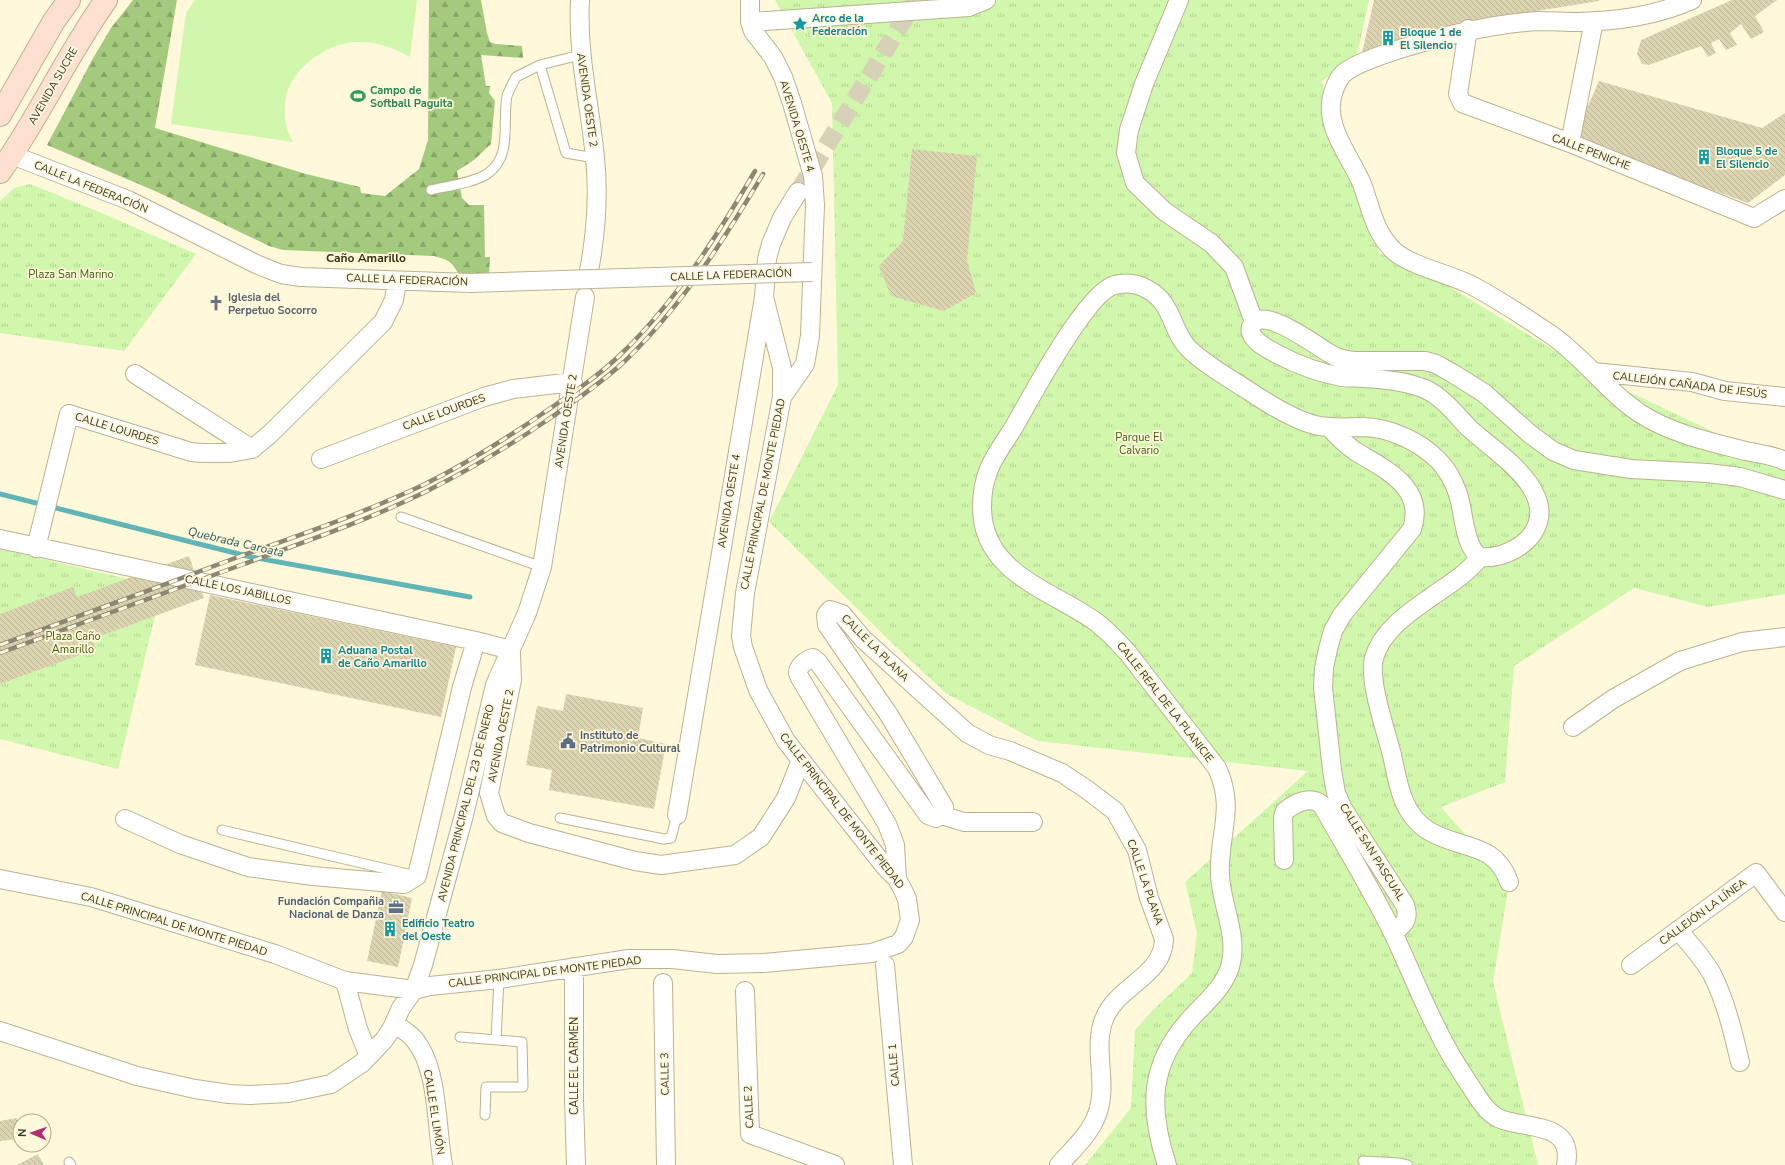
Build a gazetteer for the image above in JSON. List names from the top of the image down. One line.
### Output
{"streets":{"main road":["AVENIDA SUCRE"],"street":["AVENIDA OESTE 2","AVENIDA OESTE 4","CALLE PENICHE","CALLE LA FEDERACIÓN","CALLEJÓN CAÑADA DE JESÚS","CALLE LOURDES","CALLE PRINCIPAL DE MONTE PIEDAD","CALLE LOS JABILLOS","CALLE LA PLANA","CALLE REAL DE LA PLANICIE","AVENIDA PRINCIPAL DEL 23 DE ENERO","CALLE SAN PASCUAL","CALLEJÓN LA LÍNEA","CALLE 1","CALLE EL CARMEN","CALLE 3","CALLE 2","CALLE EL LIMÓN"]},"crossings":[["AVENIDA SUCRE","CALLE LA FEDERACIÓN"],["AVENIDA OESTE 2","CALLE LOURDES"],["AVENIDA OESTE 2","CALLE PRINCIPAL DE MONTE PIEDAD"],["AVENIDA OESTE 2","CALLE LOS JABILLOS"],["AVENIDA OESTE 2","AVENIDA PRINCIPAL DEL 23 DE ENERO"],["AVENIDA OESTE 4","CALLE LA FEDERACIÓN"],["AVENIDA OESTE 4","CALLE PRINCIPAL DE MONTE PIEDAD"],["CALLE LA FEDERACIÓN","CALLE LOURDES"],["CALLE LOURDES","CALLE LOS JABILLOS"],["CALLE PRINCIPAL DE MONTE PIEDAD","AVENIDA PRINCIPAL DEL 23 DE ENERO"],["CALLE PRINCIPAL DE MONTE PIEDAD","CALLE EL CARMEN"],["CALLE LOS JABILLOS","AVENIDA PRINCIPAL DEL 23 DE ENERO"],["CALLE REAL DE LA PLANICIE","CALLE SAN PASCUAL"],["AVENIDA PRINCIPAL DEL 23 DE ENERO","CALLE EL LIMÓN"]],"districts":["Caño Amarillo"],"water":["Quebrada Caroata"],"parks":["Plaza San Marino","Parque El Calvario","Plaza Caño Amarillo"],"places":{"place":["Arco de la Federación"],"building":["Bloque 1 de El Silencio","Bloque 5 de El Silencio","Aduana Postal de Caño Amarillo","Edificio Teatro del Oeste"],"sports":["Campo de Softball Paguita"],"church":["Iglesia del Perpetuo Socorro"],"public building":["Instituto de Patrimonio Cultural"],"office":["Fundación Compañia Nacional de Danza"]},"north":"left"}
